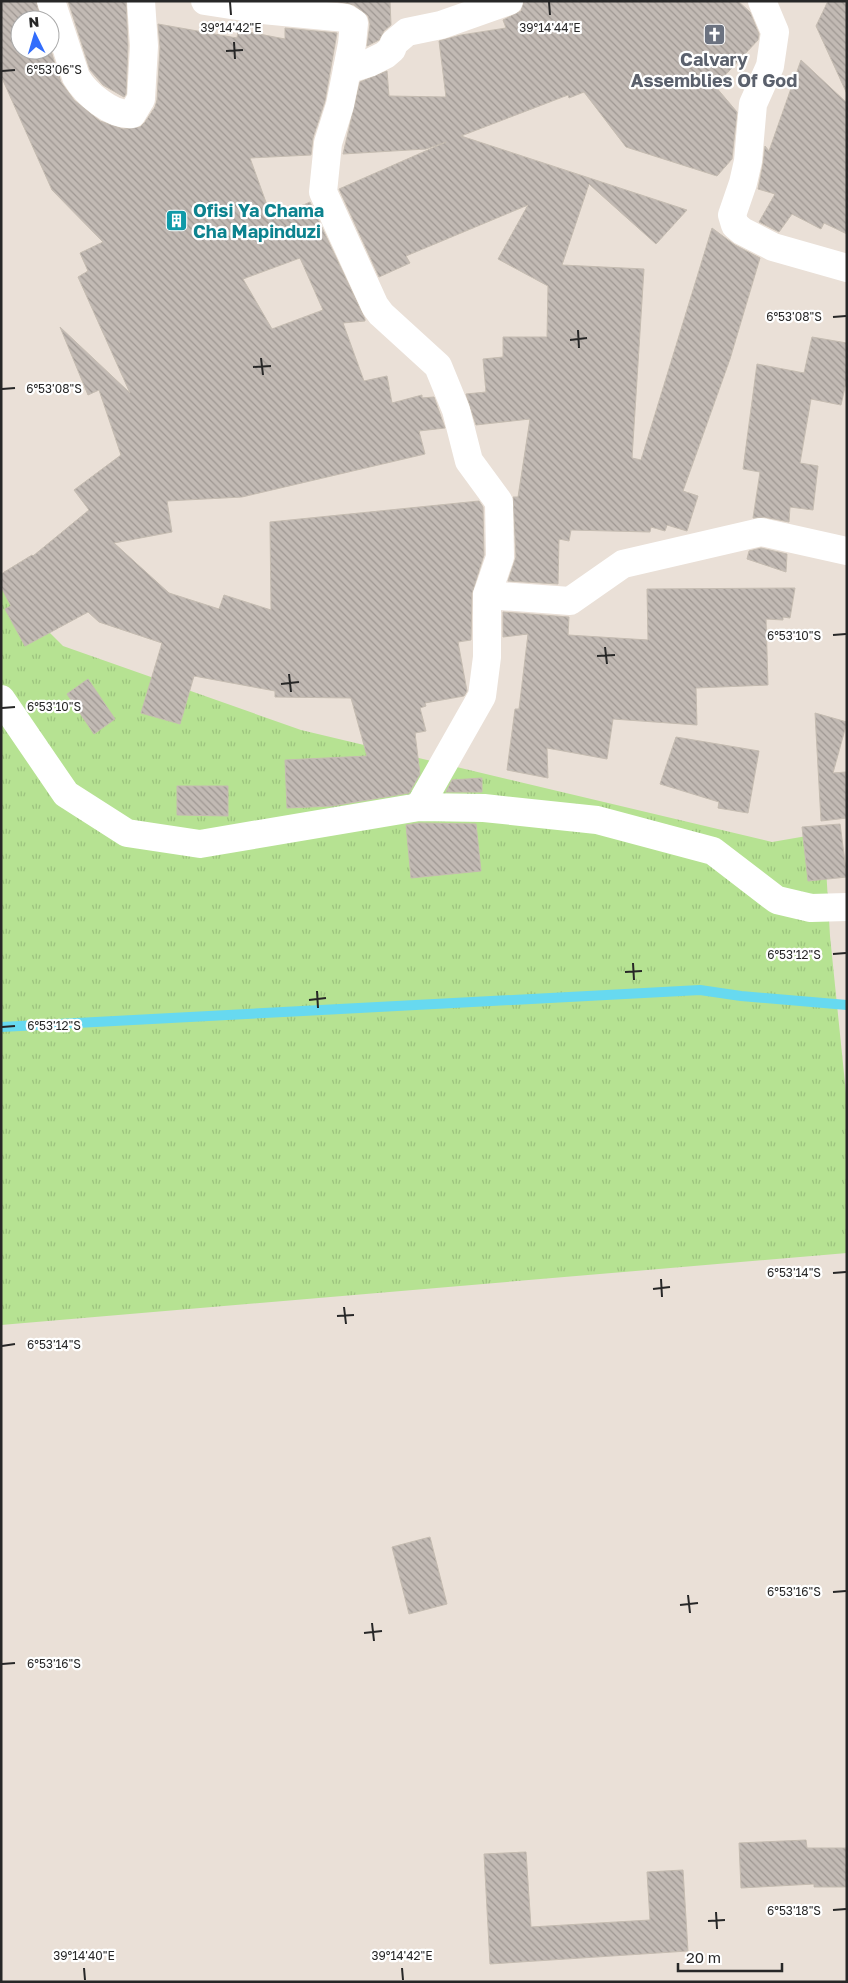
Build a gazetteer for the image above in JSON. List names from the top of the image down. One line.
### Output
{"places":{"church":["Calvary Assemblies Of God"],"building":["Ofisi Ya Chama Cha Mapinduzi"]},"scale_bar":"20 m","north":"top","coordinates":["39°14'42\"E","39°14'44\"E","6°53'06\"S","6°53'08\"S","6°53'10\"S","6°53'12\"S","6°53'14\"S","6°53'16\"S","6°53'18\"S","39°14'40\"E"]}
